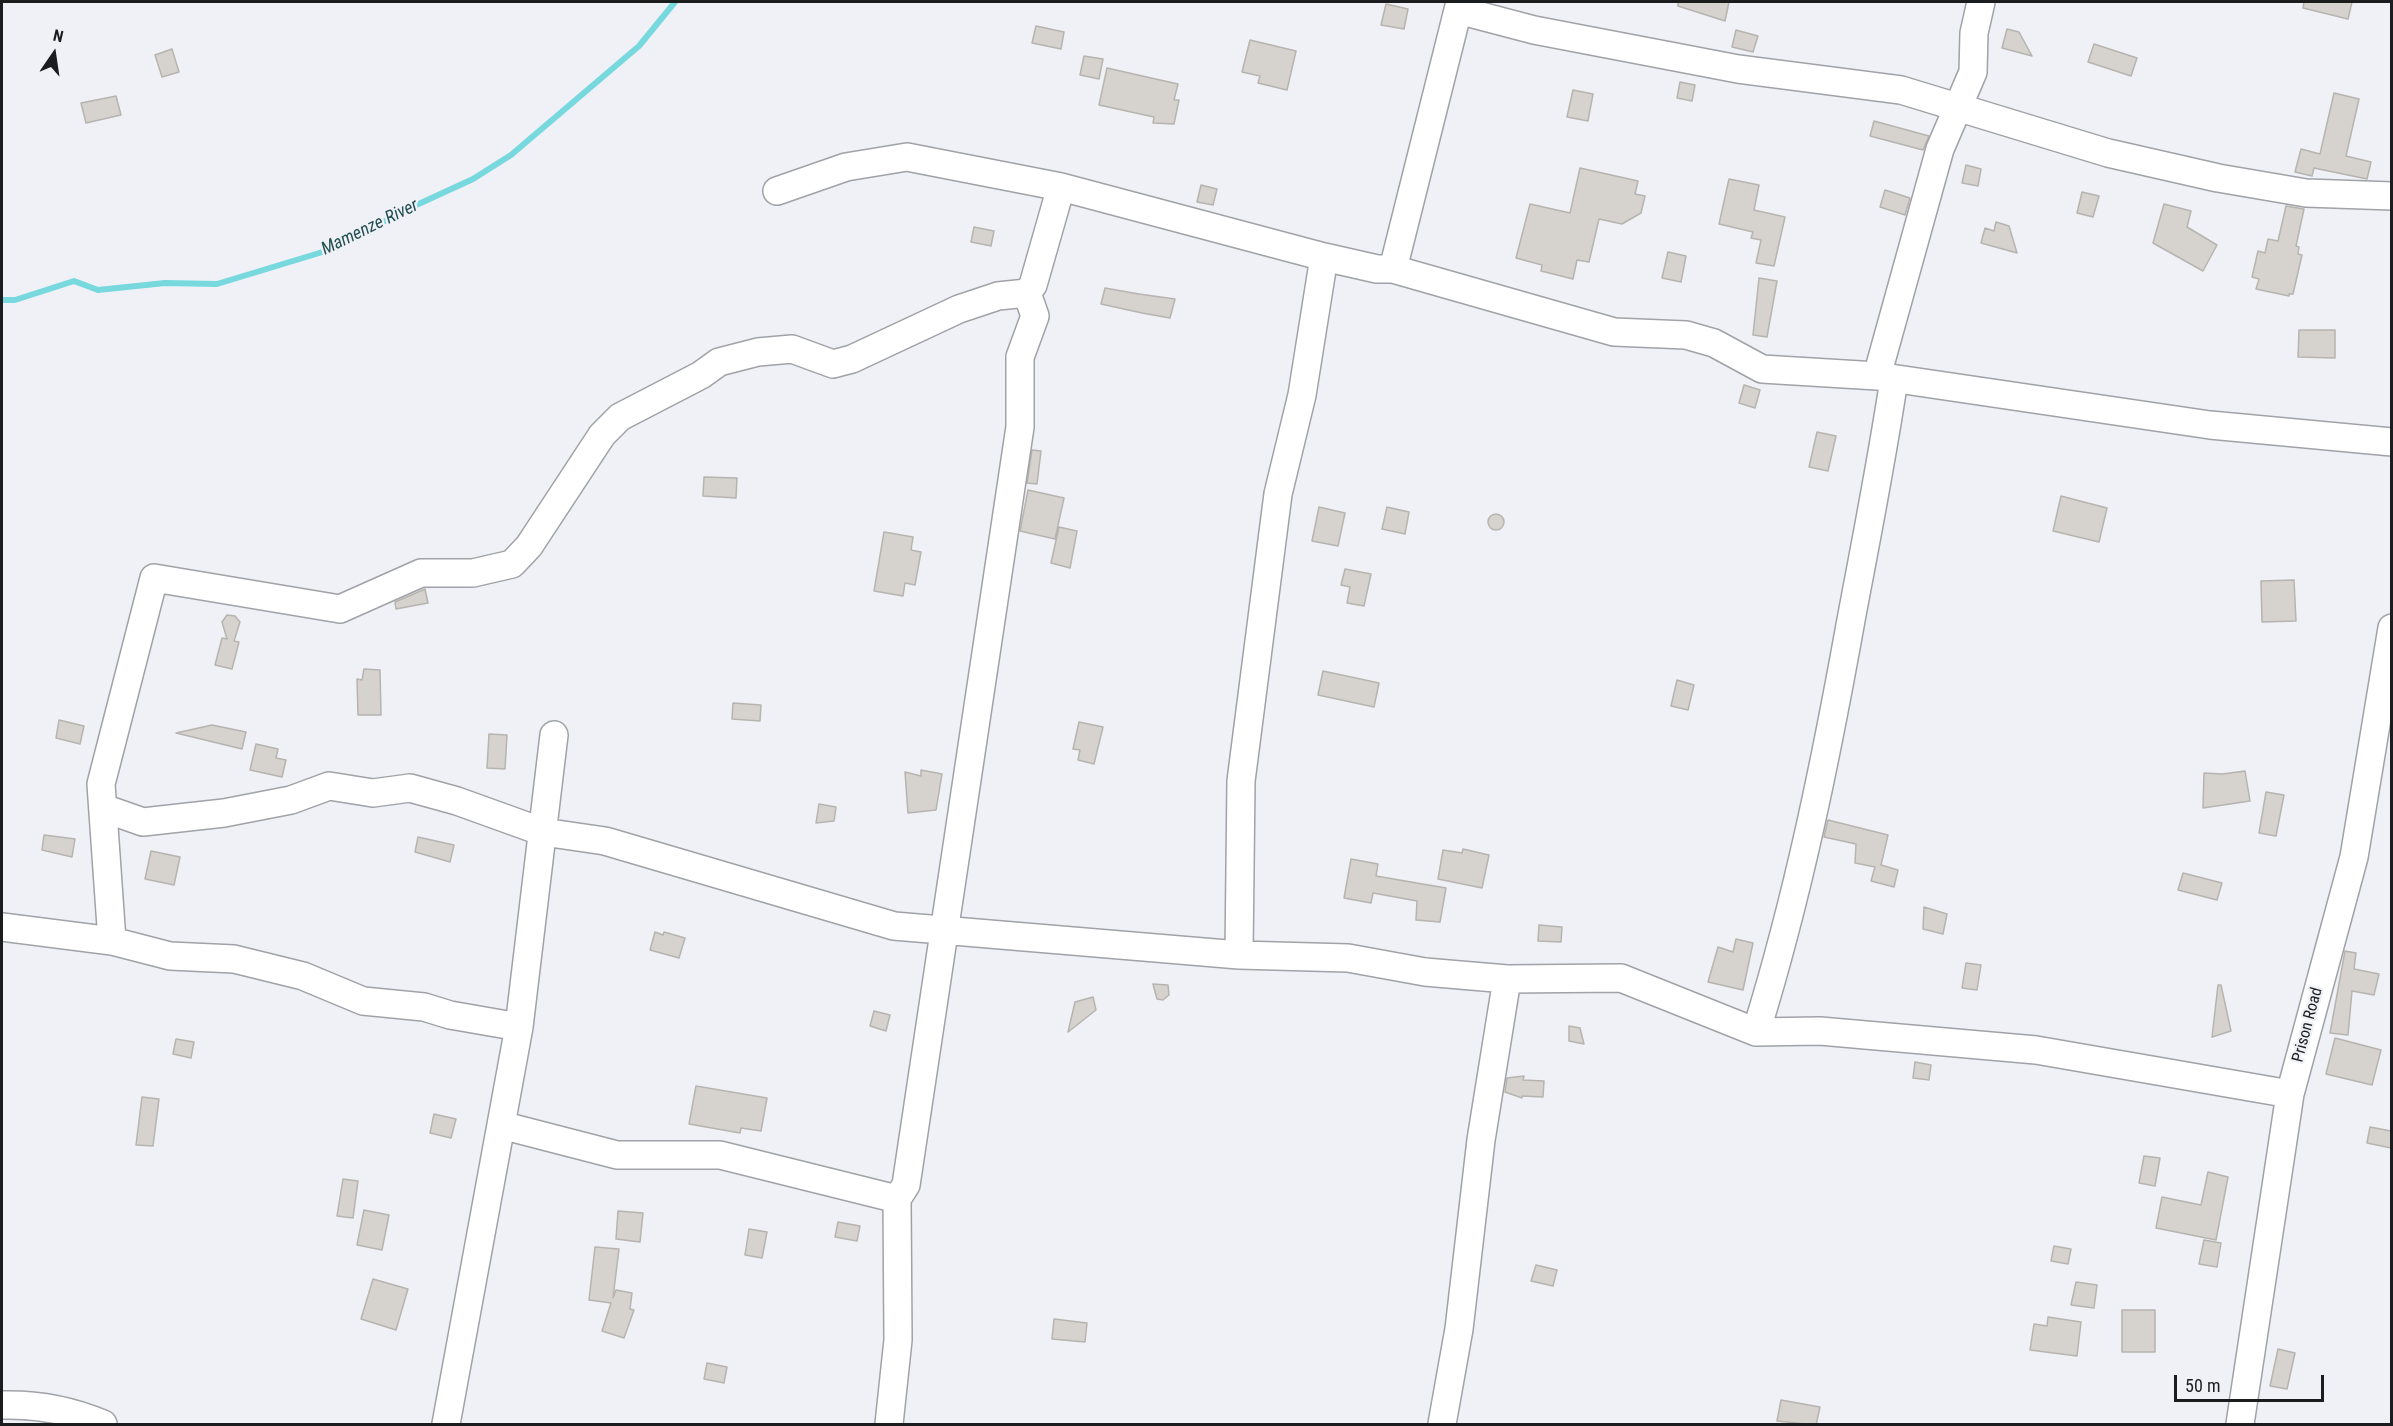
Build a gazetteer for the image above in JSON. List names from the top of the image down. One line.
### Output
{"streets":{"street":["Prison Road"]},"water":["Mamenze River"],"scale_bar":"50 m","north":"top"}
